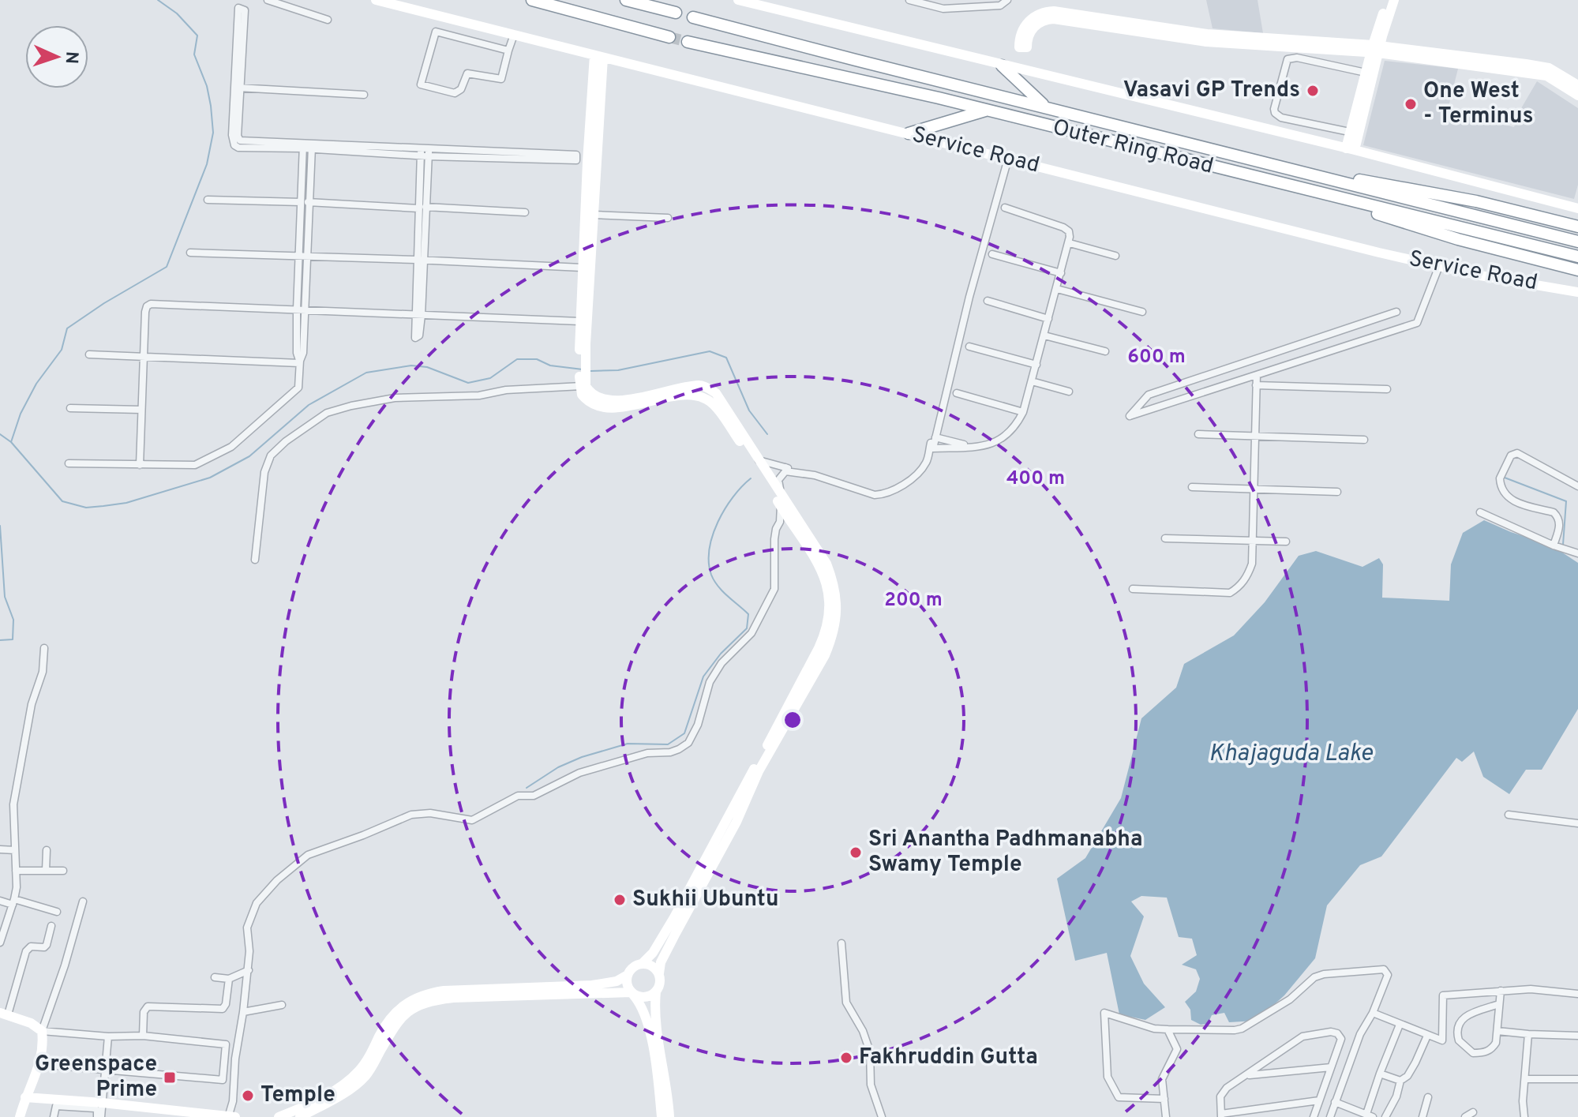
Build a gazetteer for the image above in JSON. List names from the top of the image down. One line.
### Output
{"streets":{"highway":["Outer Ring Road"],"main road":["Service Road"]},"water":["Khajaguda Lake"],"places":{"other":["Vasavi GP Trends","One West - Terminus","Sri Anantha Padhmanabha Swamy Temple","Sukhii Ubuntu","Fakhruddin Gutta","Temple"],"transit":["Greenspace Prime"]},"north":"right","rings":["600 m","400 m","200 m"]}
